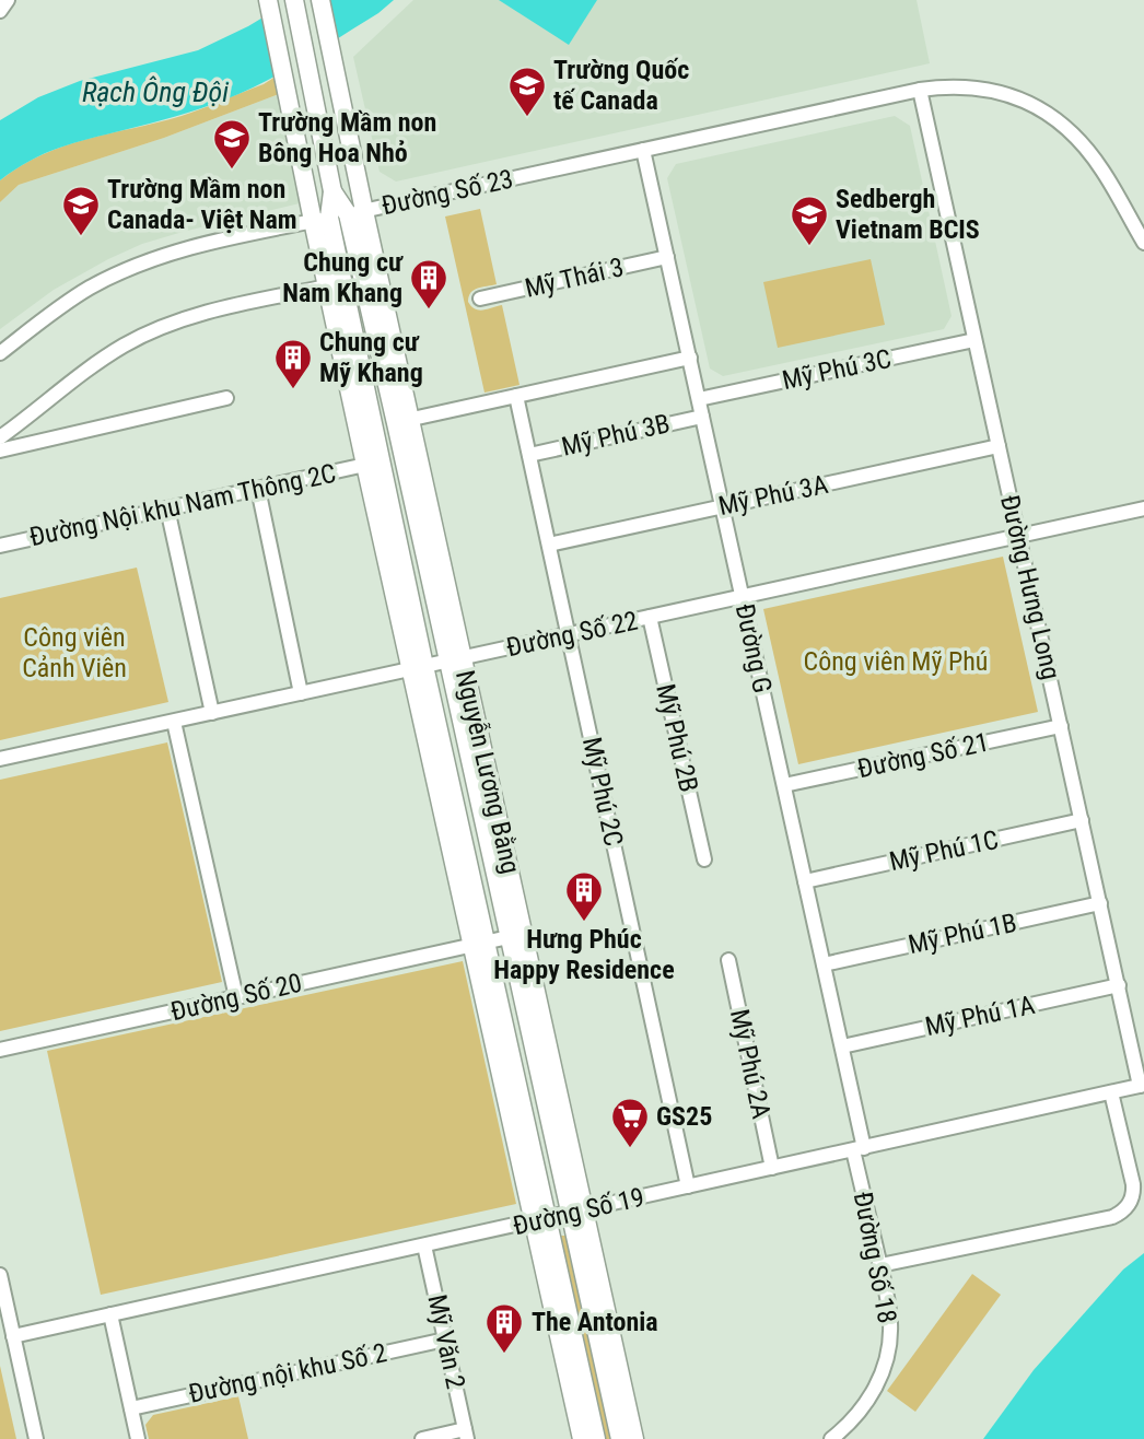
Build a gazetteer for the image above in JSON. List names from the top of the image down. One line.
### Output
{"streets":{"main road":["Nguyễn Lương Bằng"],"street":["Đường Số 23","Mỹ Thái 3","Mỹ Phú 3C","Mỹ Phú 3B","Mỹ Phú 3A","Đường Nội khu Nam Thông 2C","Đường Hưng Long","Đường Số 22","Đường G","Mỹ Phú 2B","Đường Số 21","Mỹ Phú 2C","Mỹ Phú 1C","Mỹ Phú 1B","Đường Số 20","Mỹ Phú 1A","Mỹ Phú 2A","Đường Số 19","Đường Số 18","Mỹ Văn 2","Đường nội khu Số 2"]},"crossings":[["Đường Số 23","Đường Hưng Long"],["Đường Số 23","Đường G"],["Đường Số 23","Nguyễn Lương Bằng"],["Mỹ Thái 3","Đường G"],["Mỹ Phú 3C","Đường Hưng Long"],["Mỹ Phú 3C","Đường G"],["Mỹ Phú 3B","Đường G"],["Mỹ Phú 3B","Mỹ Phú 2C"],["Mỹ Phú 3A","Đường Hưng Long"],["Mỹ Phú 3A","Đường G"],["Mỹ Phú 3A","Mỹ Phú 2C"],["Đường Nội khu Nam Thông 2C","Nguyễn Lương Bằng"],["Đường Hưng Long","Đường Số 22"],["Đường Hưng Long","Đường Số 21"],["Đường Hưng Long","Mỹ Phú 1C"],["Đường Hưng Long","Mỹ Phú 1B"],["Đường Hưng Long","Mỹ Phú 1A"],["Đường Hưng Long","Đường Số 19"],["Đường Số 22","Đường G"],["Đường Số 22","Mỹ Phú 2B"],["Đường Số 22","Nguyễn Lương Bằng"],["Đường Số 22","Mỹ Phú 2C"],["Đường G","Đường Số 21"],["Đường G","Mỹ Phú 1C"],["Đường G","Mỹ Phú 1B"],["Đường G","Mỹ Phú 1A"],["Đường G","Đường Số 19"],["Đường G","Đường Số 18"],["Nguyễn Lương Bằng","Đường Số 20"],["Nguyễn Lương Bằng","Đường Số 19"],["Mỹ Phú 2C","Đường Số 19"],["Mỹ Phú 2A","Đường Số 19"],["Đường Số 19","Đường Số 18"],["Đường Số 19","Mỹ Văn 2"],["Mỹ Văn 2","Đường nội khu Số 2"]],"water":["Rạch Ông Đội"],"parks":["Công viên Cảnh Viên","Công viên Mỹ Phú"],"places":{"school or university":["Trường Quốc tế Canada","Trường Mầm non Bông Hoa Nhỏ","Trường Mầm non Canada- Việt Nam","Sedbergh Vietnam BCIS"],"building":["Chung cư Nam Khang","Chung cư Mỹ Khang","Hưng Phúc Happy Residence","The Antonia"],"supermarket":["GS25"]}}
